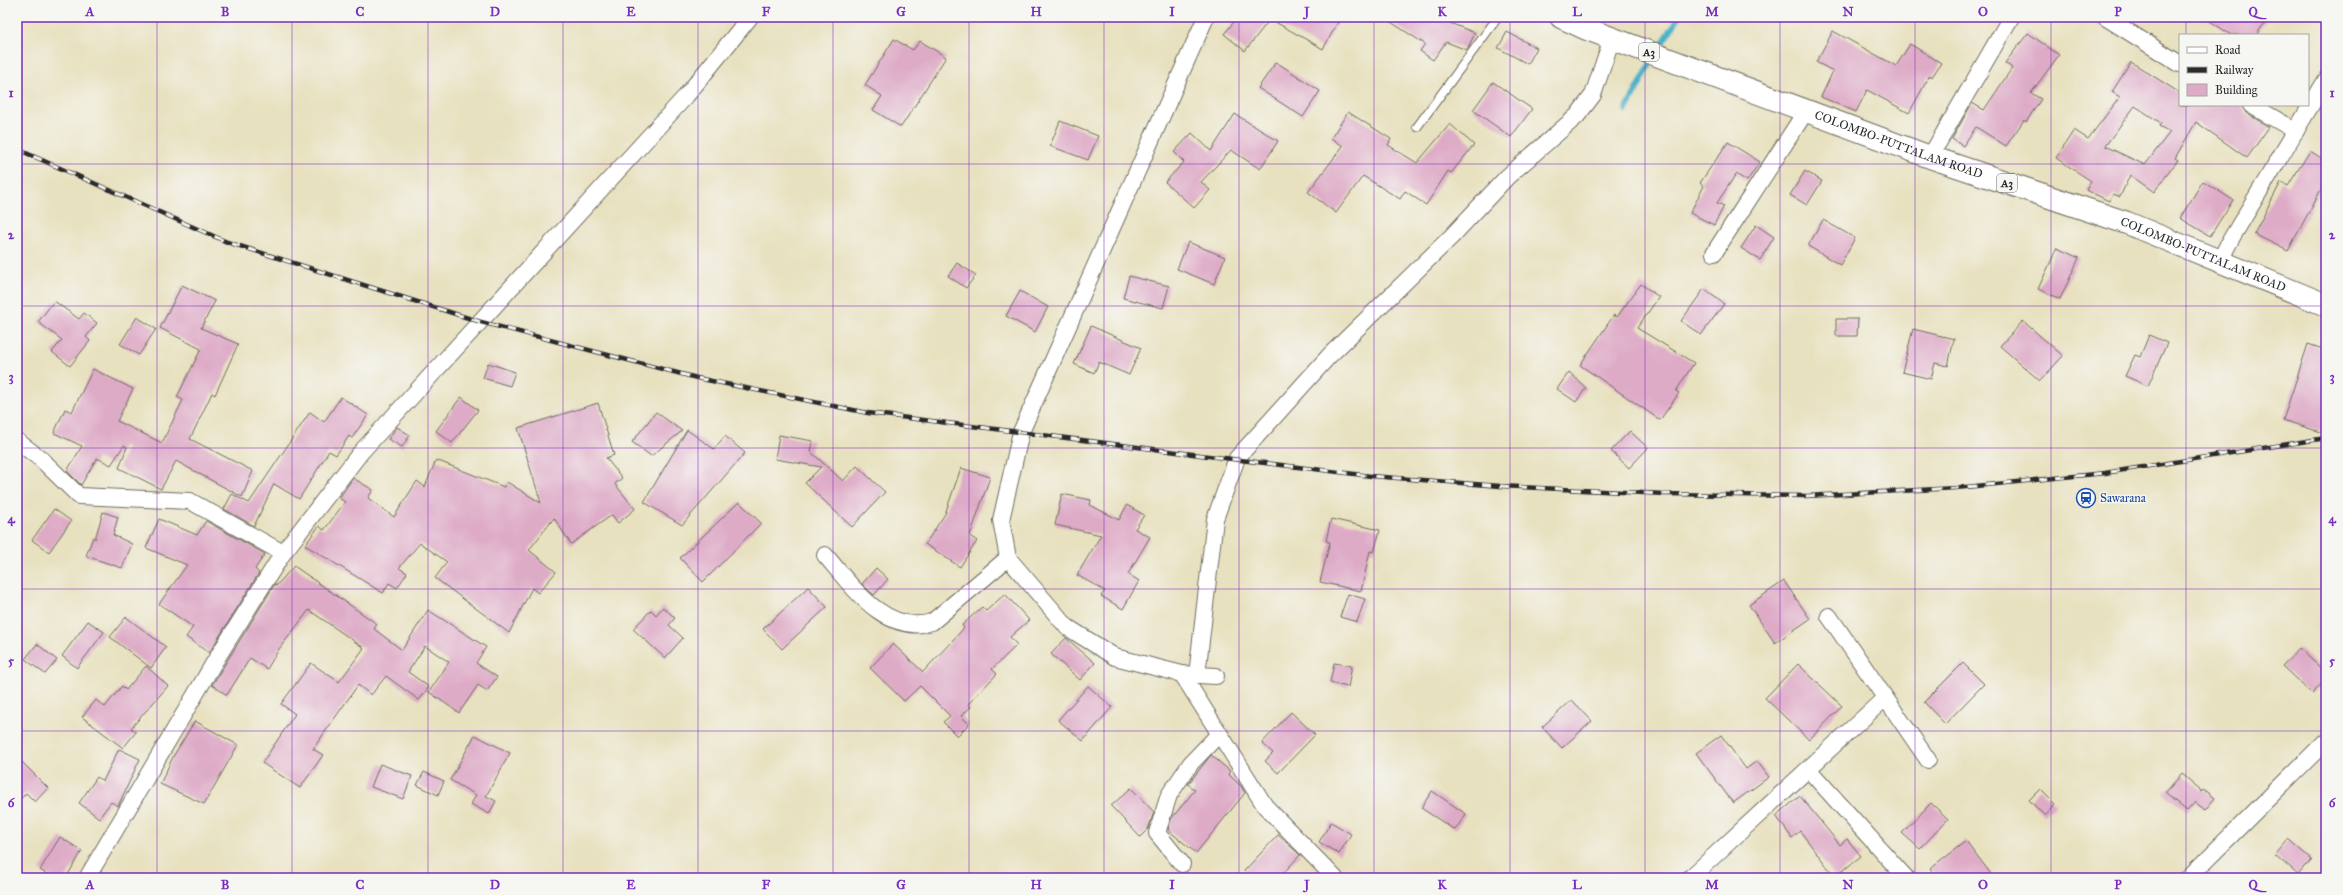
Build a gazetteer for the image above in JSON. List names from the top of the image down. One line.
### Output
{"streets":{"highway":["A3","COLOMBO-PUTTALAM ROAD"]},"places":{"station":["Sawarana"]},"legend":["Road","Railway","Building"],"grid":{"columns":["A","B","C","D","E","F","G","H","I","J","K","L","M","N","O","P","Q"],"rows":["1","2","3","4","5","6"]}}
